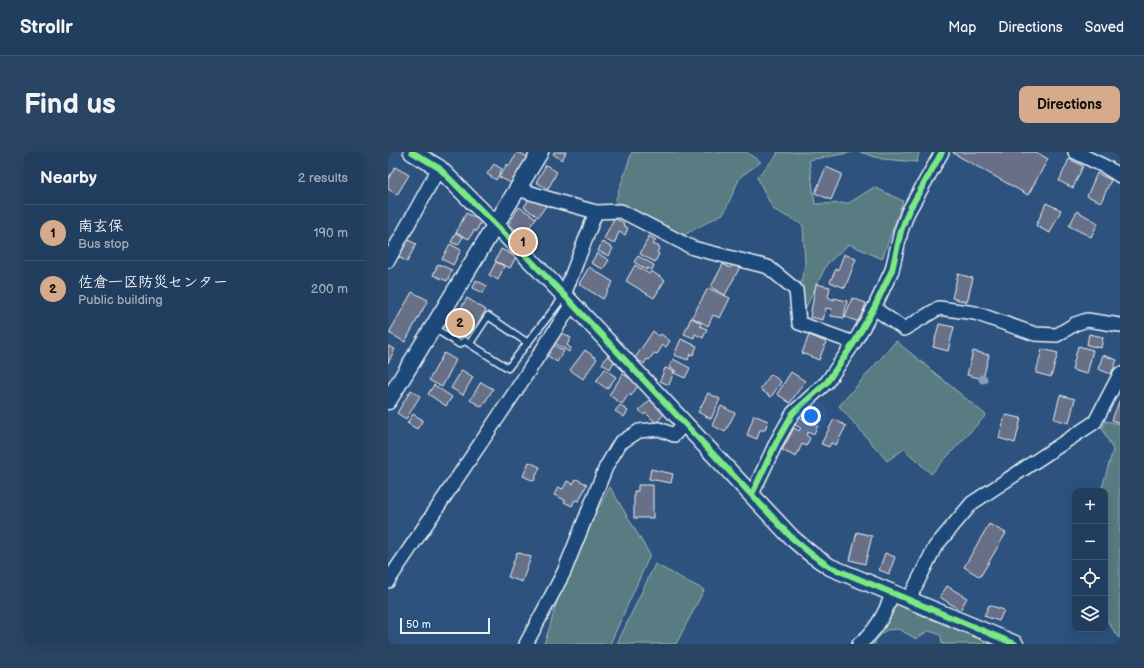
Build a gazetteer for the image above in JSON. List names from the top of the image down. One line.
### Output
{"scale_bar":"50 m","page":{"header":"Strollr","nav":["Map","Directions","Saved"],"buttons":"Directions","title":"Find us","heading":["Nearby","2 results"],"list":[{"mark":"1","name":"南玄保","note":"Bus stop","value":"190 m"},{"mark":"2","name":"佐倉一区防災センター","note":"Public building","value":"200 m"}],"pins":["1","2"],"map_buttons":["+","−"],"scale":"50 m"}}
